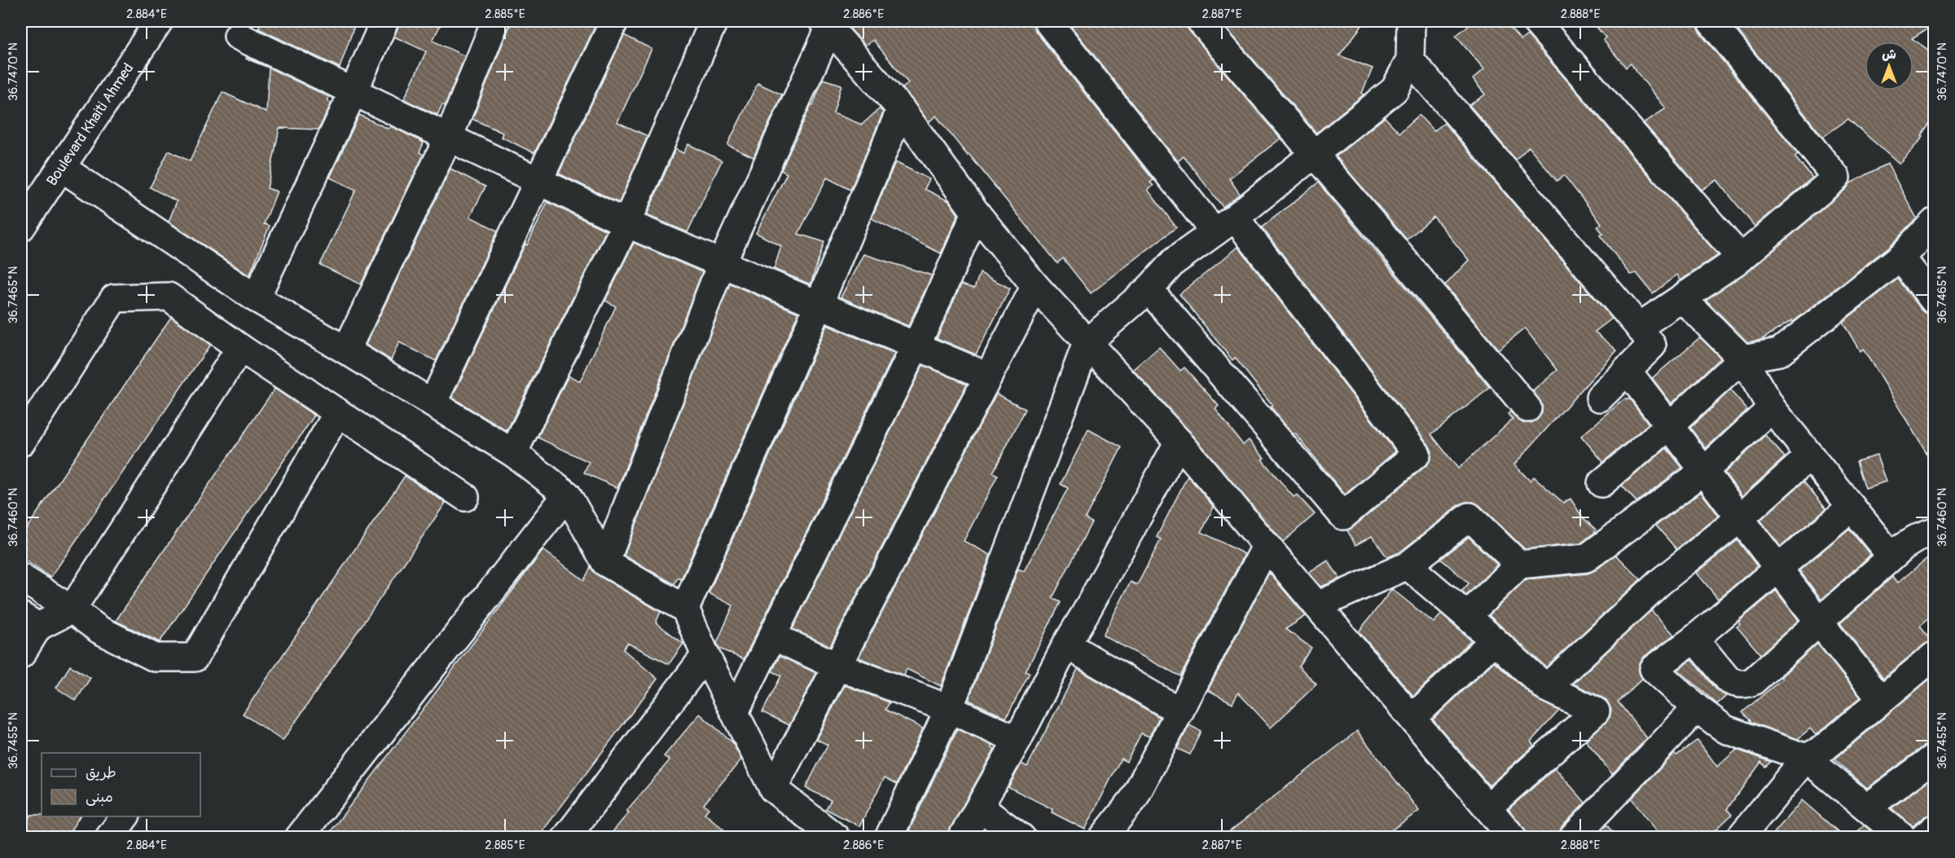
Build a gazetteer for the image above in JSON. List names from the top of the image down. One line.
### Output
{"streets":{"main road":["Boulevard Khaiti Ahmed"]},"legend":["طريق","مبنى"],"north":"top","coordinates":["2.884°E","2.885°E","2.886°E","2.887°E","2.888°E","36.7470°N","36.7465°N","36.7460°N","36.7455°N"]}
